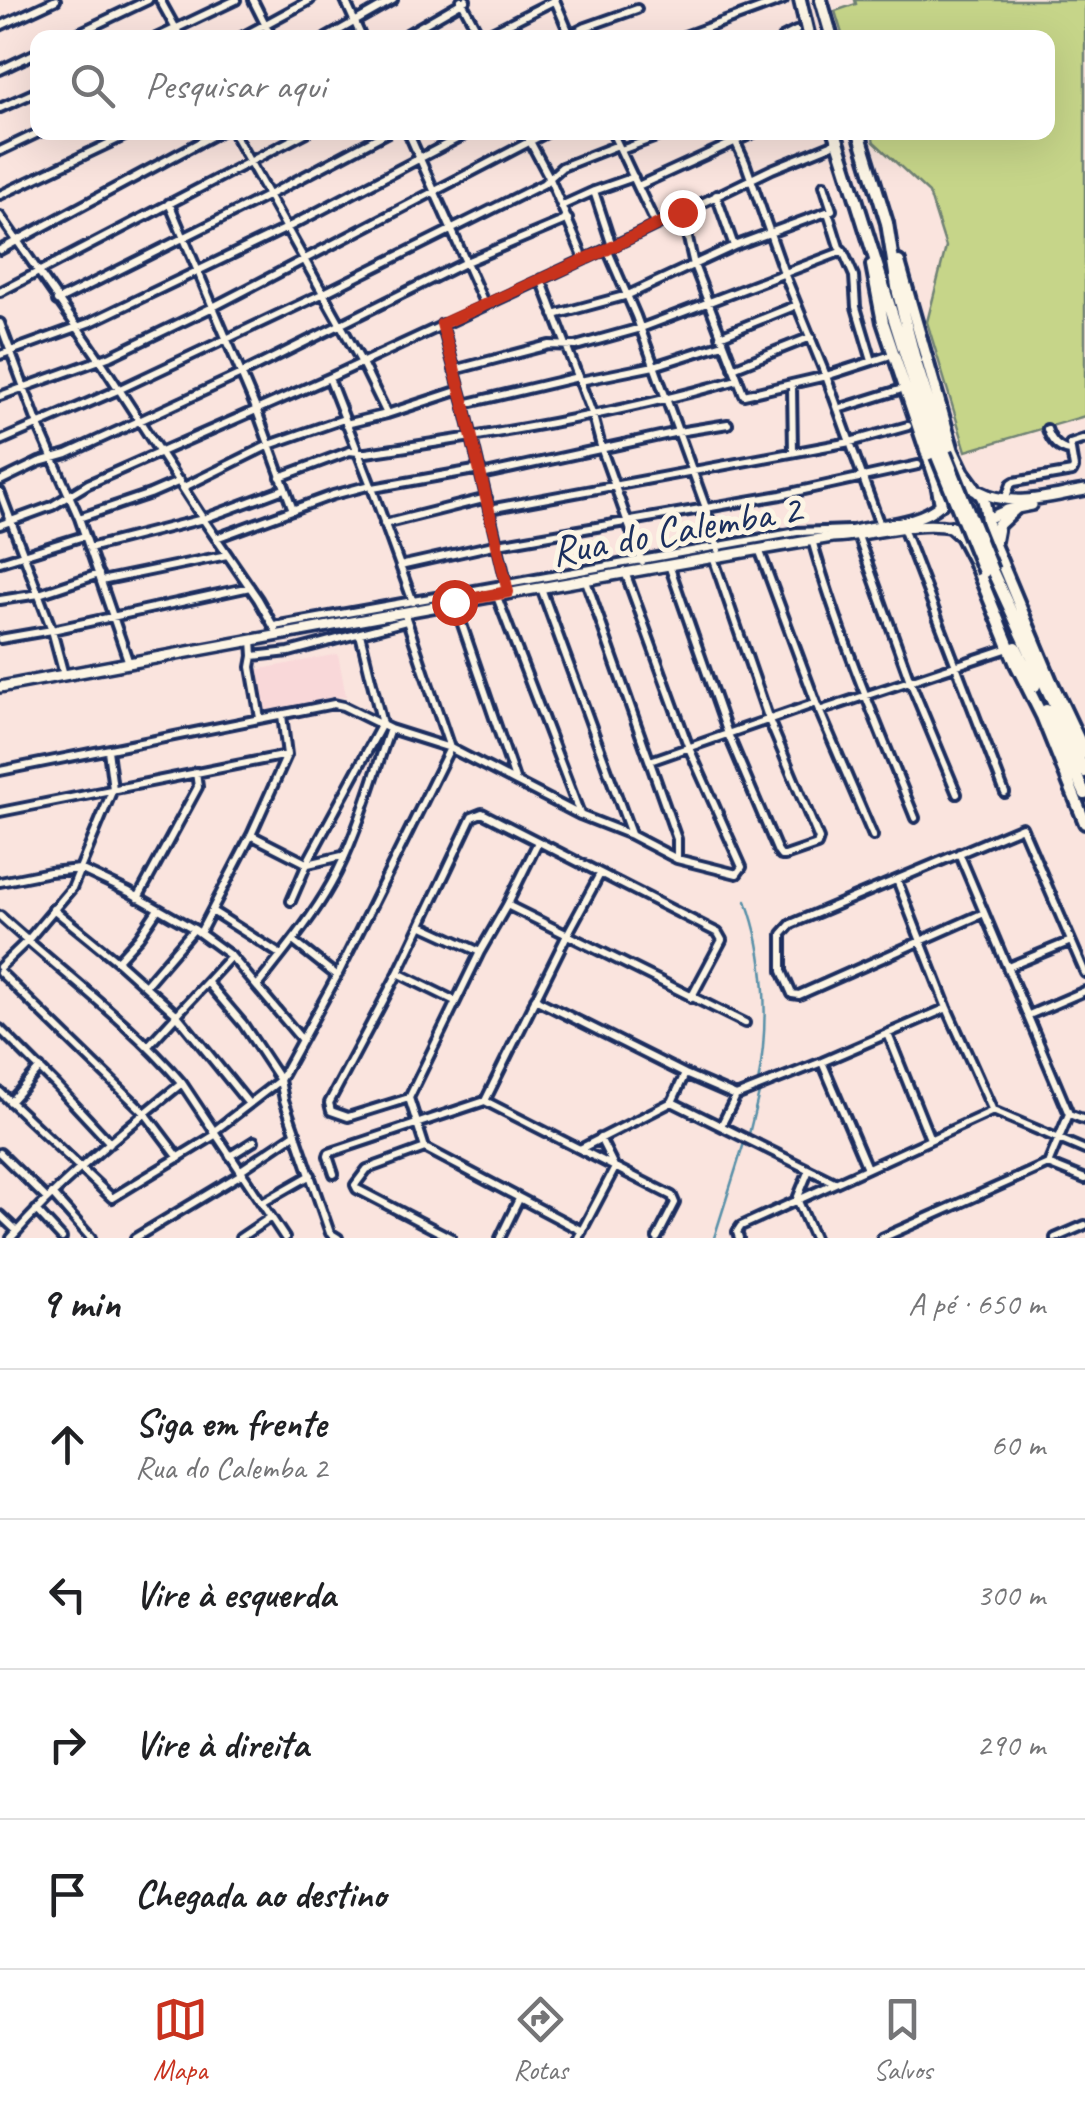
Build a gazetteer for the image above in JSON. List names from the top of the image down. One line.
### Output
{"streets":{"main road":["Rua do Calemba 2"]},"page":{"search":"Pesquisar aqui","heading":["9 min","A pé · 650 m"],"list":[["Siga em frente","Rua do Calemba 2","60 m"],["Vire à esquerda","300 m"],["Vire à direita","290 m"],"Chegada ao destino"],"nav":["Mapa","Rotas","Salvos"]}}
